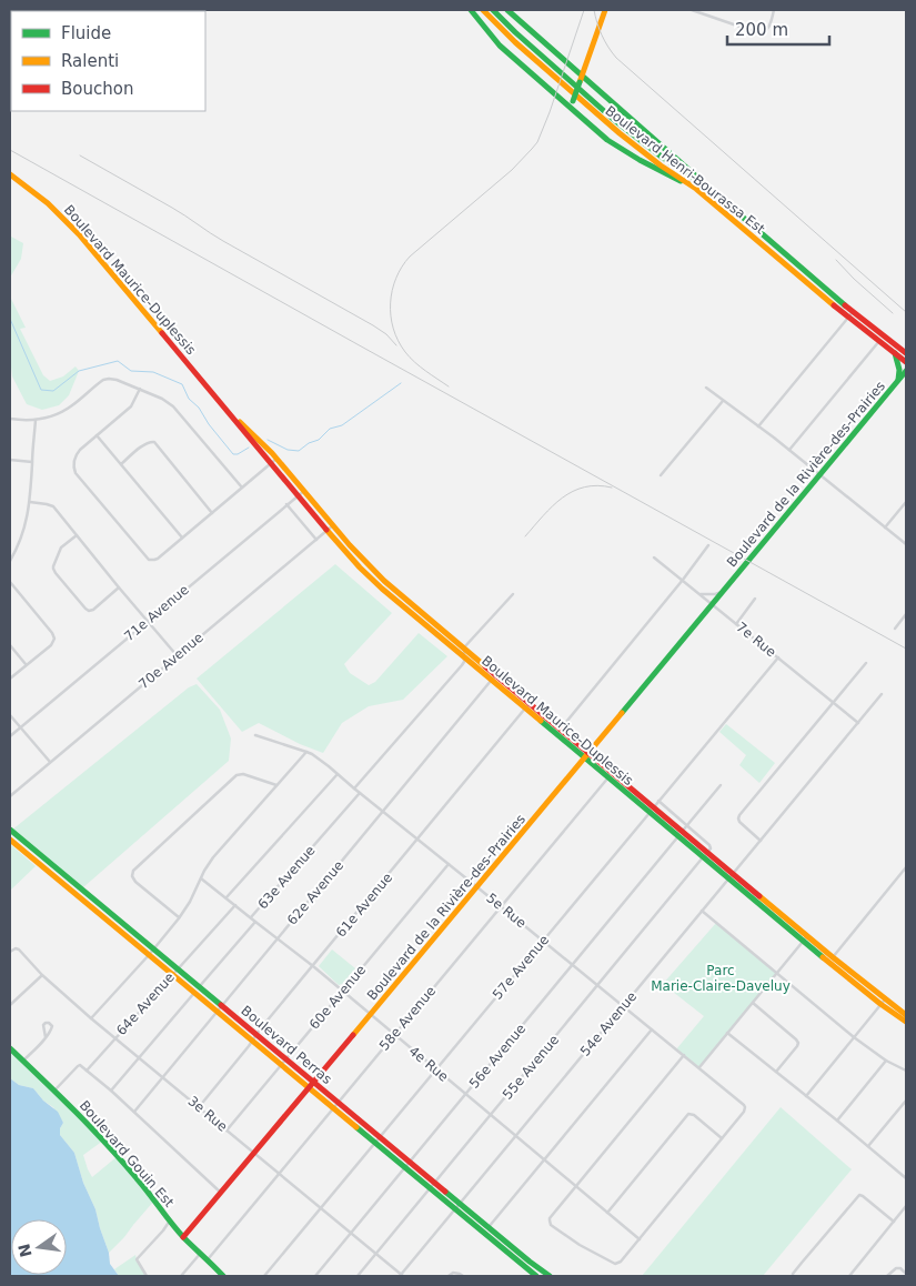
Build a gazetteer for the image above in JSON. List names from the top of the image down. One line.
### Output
{"streets":{"street":["Boulevard Henri-Bourassa Est","Boulevard Maurice-Duplessis","Boulevard de la Rivière-des-Prairies","71e Avenue","7e Rue","70e Avenue","63e Avenue","62e Avenue","61e Avenue","5e Rue","57e Avenue","60e Avenue","64e Avenue","58e Avenue","54e Avenue","Boulevard Perras","56e Avenue","4e Rue","55e Avenue","3e Rue","Boulevard Gouin Est"]},"crossings":[["Boulevard Maurice-Duplessis","Boulevard de la Rivière-des-Prairies"],["Boulevard Maurice-Duplessis","71e Avenue"],["Boulevard Maurice-Duplessis","70e Avenue"],["Boulevard Maurice-Duplessis","62e Avenue"],["Boulevard Maurice-Duplessis","61e Avenue"],["Boulevard Maurice-Duplessis","57e Avenue"],["Boulevard Maurice-Duplessis","58e Avenue"],["Boulevard Maurice-Duplessis","54e Avenue"],["Boulevard Maurice-Duplessis","56e Avenue"],["Boulevard Maurice-Duplessis","55e Avenue"],["Boulevard de la Rivière-des-Prairies","7e Rue"],["Boulevard de la Rivière-des-Prairies","5e Rue"],["Boulevard de la Rivière-des-Prairies","Boulevard Perras"],["Boulevard de la Rivière-des-Prairies","4e Rue"],["Boulevard de la Rivière-des-Prairies","3e Rue"],["Boulevard de la Rivière-des-Prairies","Boulevard Gouin Est"],["7e Rue","57e Avenue"],["7e Rue","54e Avenue"],["63e Avenue","5e Rue"],["63e Avenue","Boulevard Perras"],["63e Avenue","4e Rue"],["62e Avenue","5e Rue"],["62e Avenue","Boulevard Perras"],["62e Avenue","4e Rue"],["62e Avenue","3e Rue"],["61e Avenue","5e Rue"],["61e Avenue","Boulevard Perras"],["61e Avenue","4e Rue"],["61e Avenue","3e Rue"],["5e Rue","57e Avenue"],["5e Rue","60e Avenue"],["5e Rue","58e Avenue"],["5e Rue","54e Avenue"],["5e Rue","56e Avenue"],["5e Rue","55e Avenue"],["57e Avenue","Boulevard Perras"],["57e Avenue","4e Rue"],["57e Avenue","3e Rue"],["60e Avenue","Boulevard Perras"],["60e Avenue","4e Rue"],["60e Avenue","3e Rue"],["64e Avenue","Boulevard Perras"],["64e Avenue","3e Rue"],["64e Avenue","Boulevard Gouin Est"],["58e Avenue","Boulevard Perras"],["58e Avenue","4e Rue"],["58e Avenue","3e Rue"],["58e Avenue","Boulevard Gouin Est"],["54e Avenue","Boulevard Perras"],["54e Avenue","4e Rue"],["54e Avenue","3e Rue"],["Boulevard Perras","56e Avenue"],["Boulevard Perras","55e Avenue"],["56e Avenue","4e Rue"],["56e Avenue","3e Rue"],["4e Rue","55e Avenue"],["55e Avenue","3e Rue"]],"parks":["Parc Marie-Claire-Daveluy"],"legend":["Fluide","Ralenti","Bouchon"],"scale_bar":"200 m","north":"left"}
